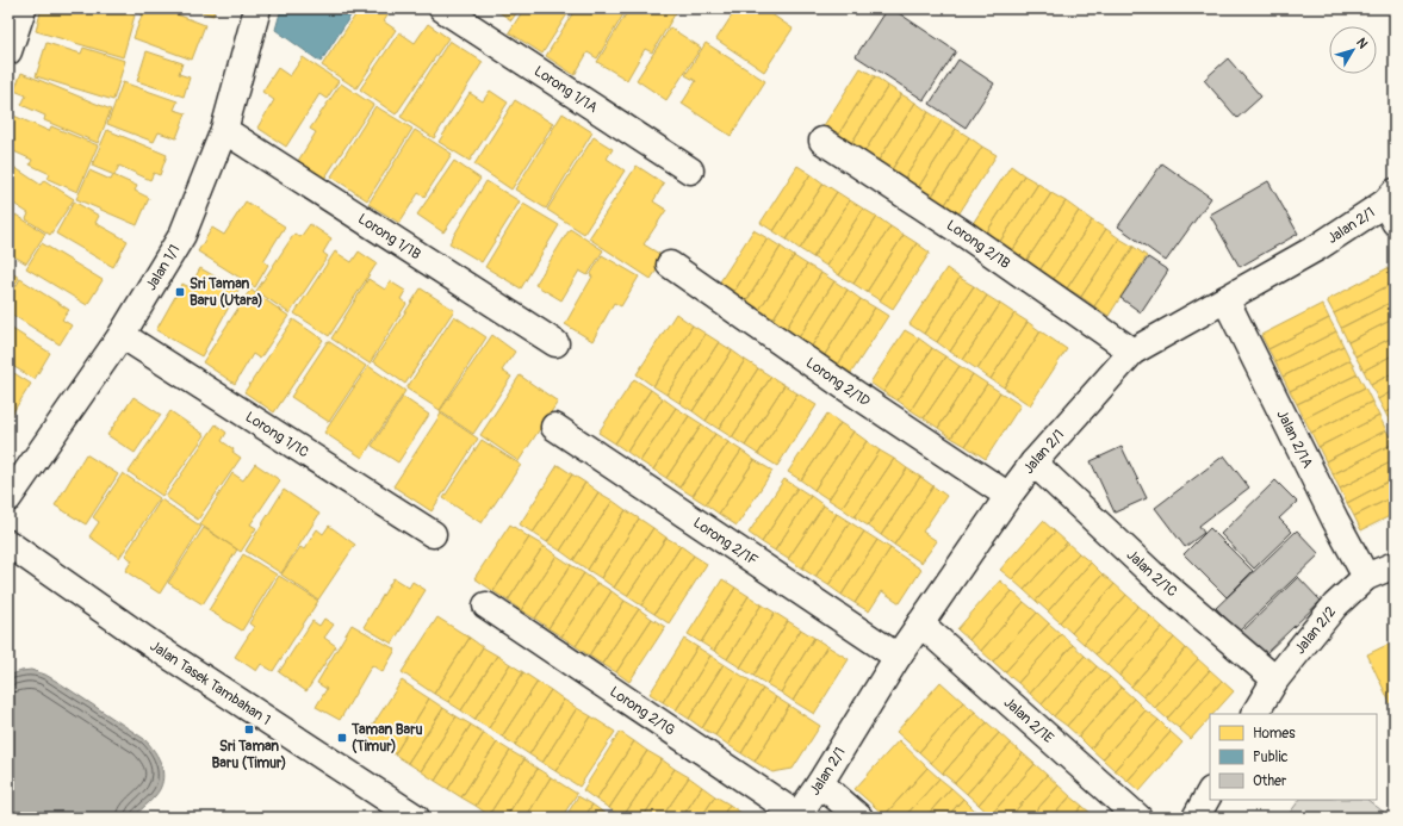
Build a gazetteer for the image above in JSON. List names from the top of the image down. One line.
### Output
{"streets":{"street":["Lorong 1/1A","Jalan 2/1","Lorong 1/1B","Lorong 2/1B","Jalan 1/1","Lorong 2/1D","Lorong 1/1C","Jalan 2/1A","Lorong 2/1F","Jalan 2/1C","Jalan 2/2","Jalan Tasek Tambahan 1","Lorong 2/1G","Jalan 2/1E"]},"crossings":[["Jalan 2/1","Lorong 2/1B"],["Jalan 2/1","Lorong 2/1D"],["Jalan 2/1","Jalan 2/1A"],["Jalan 2/1","Lorong 2/1F"],["Jalan 2/1","Jalan 2/1C"],["Jalan 2/1","Lorong 2/1G"],["Jalan 2/1","Jalan 2/1E"],["Lorong 1/1B","Jalan 1/1"],["Jalan 1/1","Lorong 1/1C"],["Jalan 2/1A","Jalan 2/2"],["Jalan 2/1C","Jalan 2/2"]],"places":{"transit":["Sri Taman Baru (Utara)","Sri Taman Baru (Timur)","Taman Baru (Timur)"]},"legend":["Homes","Public","Other"],"north":"top right"}
